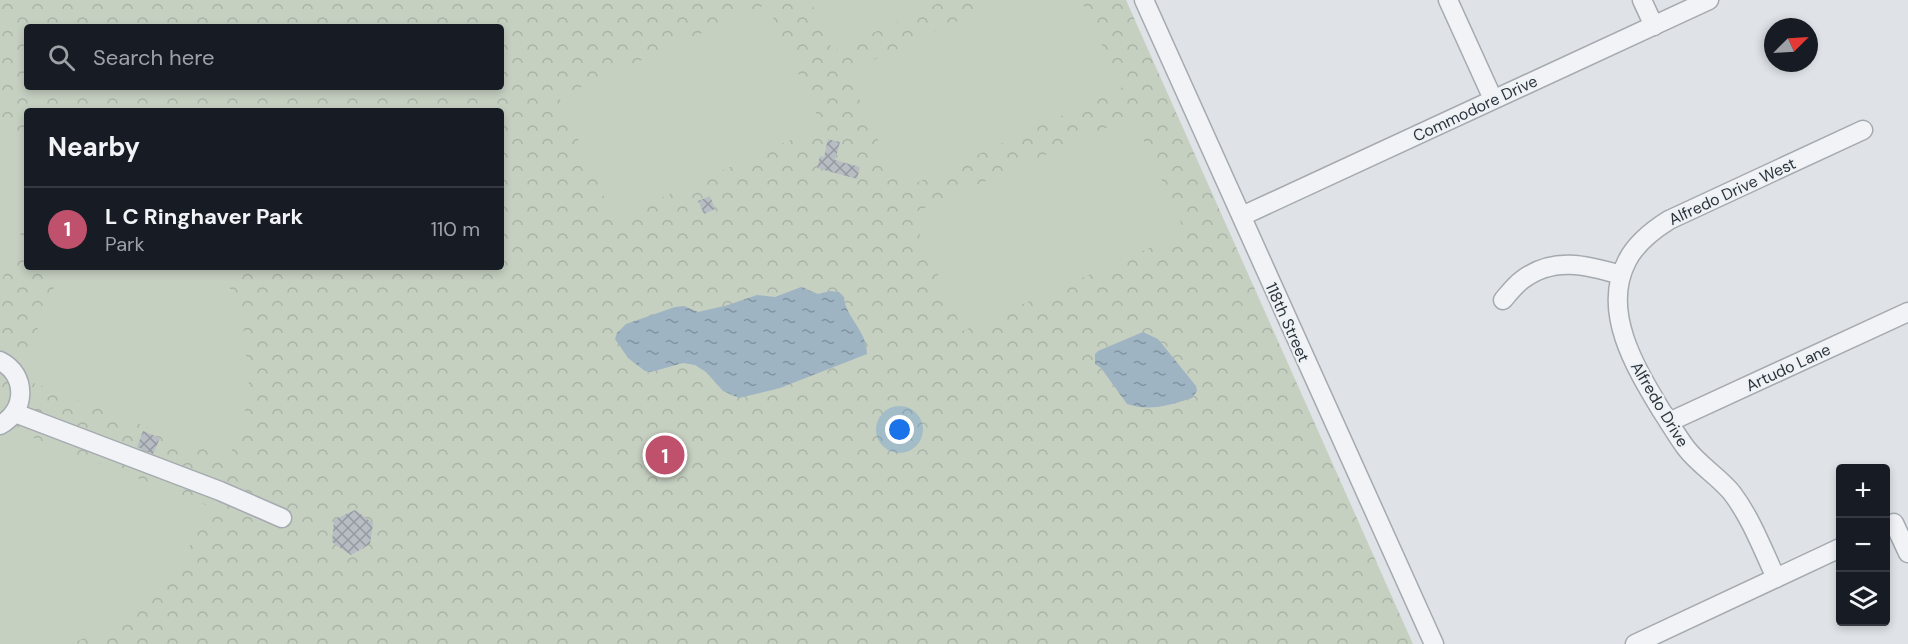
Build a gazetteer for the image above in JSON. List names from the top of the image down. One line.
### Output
{"streets":{"street":["Commodore Drive","Alfredo Drive West","118th Street","Artudo Lane","Alfredo Drive"]},"crossings":[["Commodore Drive","118th Street"],["Alfredo Drive West","Alfredo Drive"],["Artudo Lane","Alfredo Drive"]],"north":"top right","page":{"search":"Search here","heading":"Nearby","list":[{"mark":"1","name":"L C Ringhaver Park","note":"Park","value":"110 m"}],"pins":"1","map_buttons":["+","−"]}}
